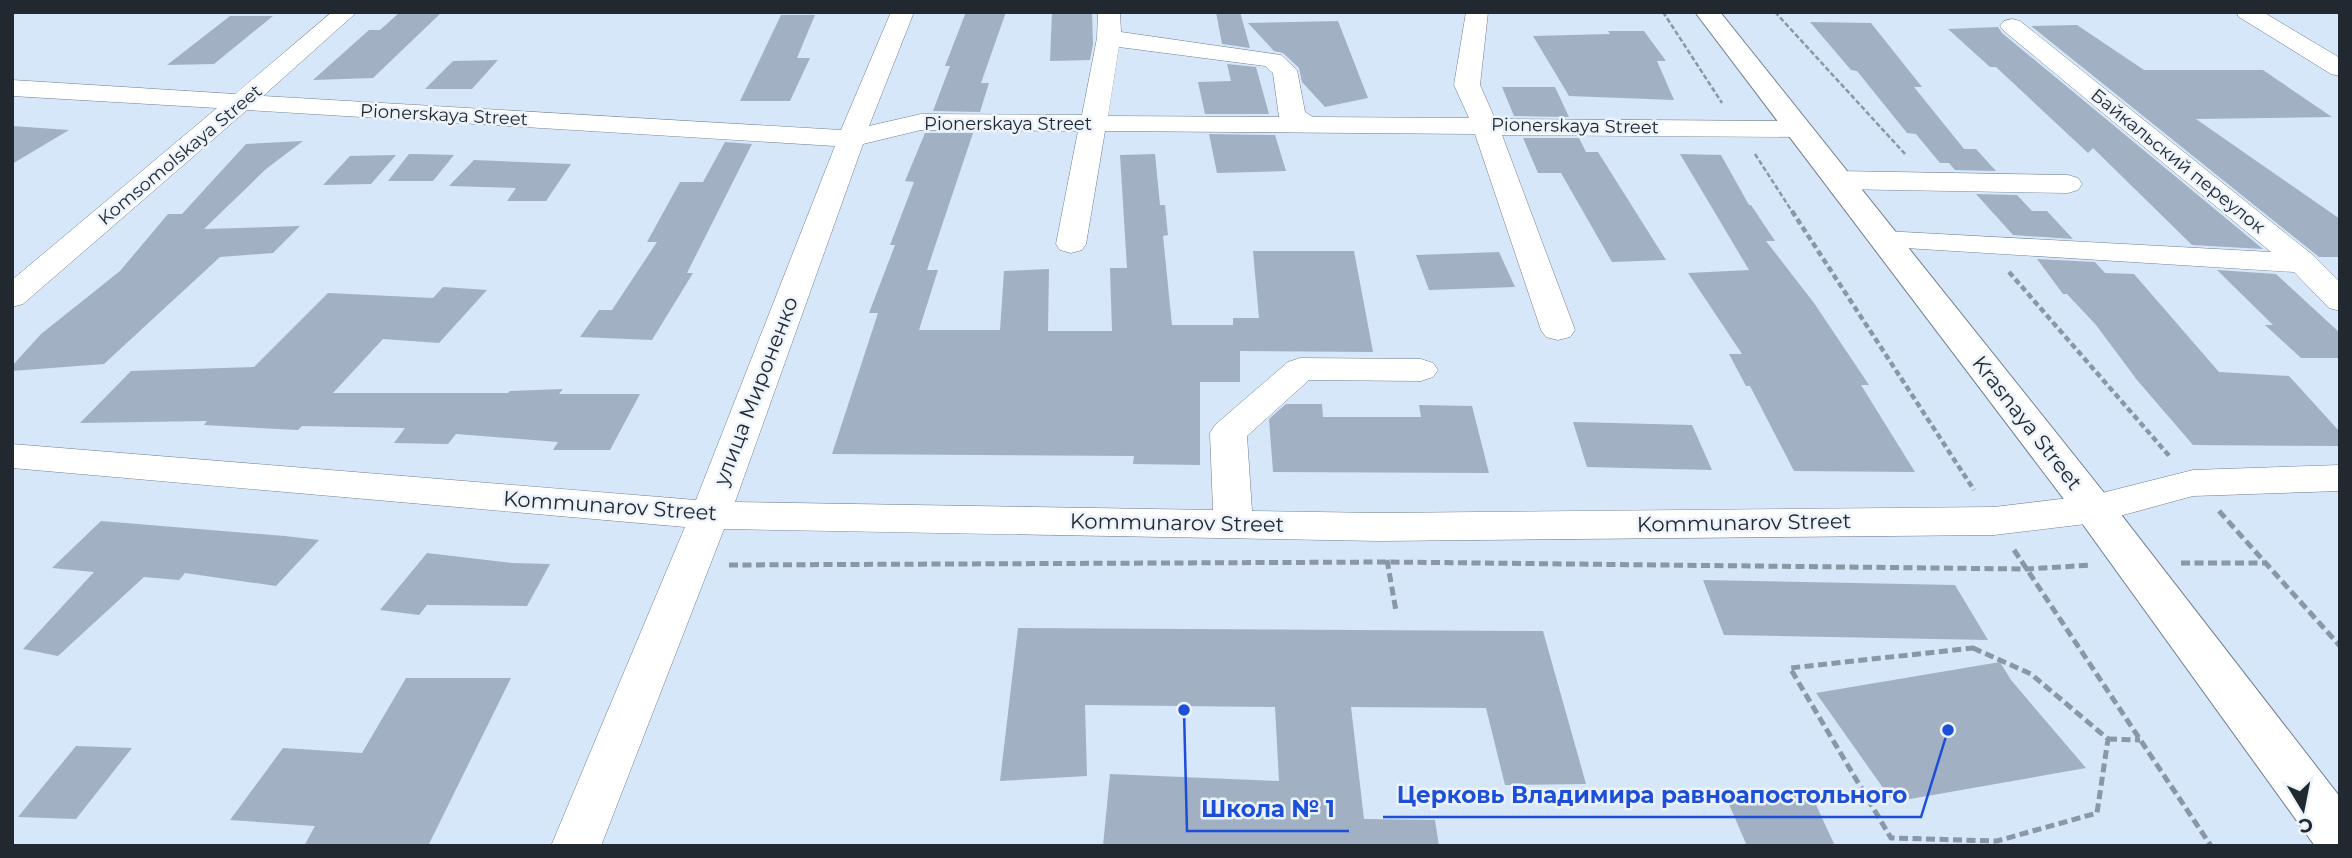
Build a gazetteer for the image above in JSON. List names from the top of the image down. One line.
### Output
{"streets":{"main road":["Krasnaya Street"],"street":["Pionerskaya Street","Komsomolskaya Street","Байкальский переулок","улица Мироненко","Kommunarov Street"]},"crossings":[["Pionerskaya Street","Komsomolskaya Street"],["Pionerskaya Street","улица Мироненко"],["Pionerskaya Street","Krasnaya Street"],["улица Мироненко","Kommunarov Street"],["Krasnaya Street","Kommunarov Street"]],"places":["Школа № 1","Церковь Владимира равноапостольного"],"north":"bottom"}
